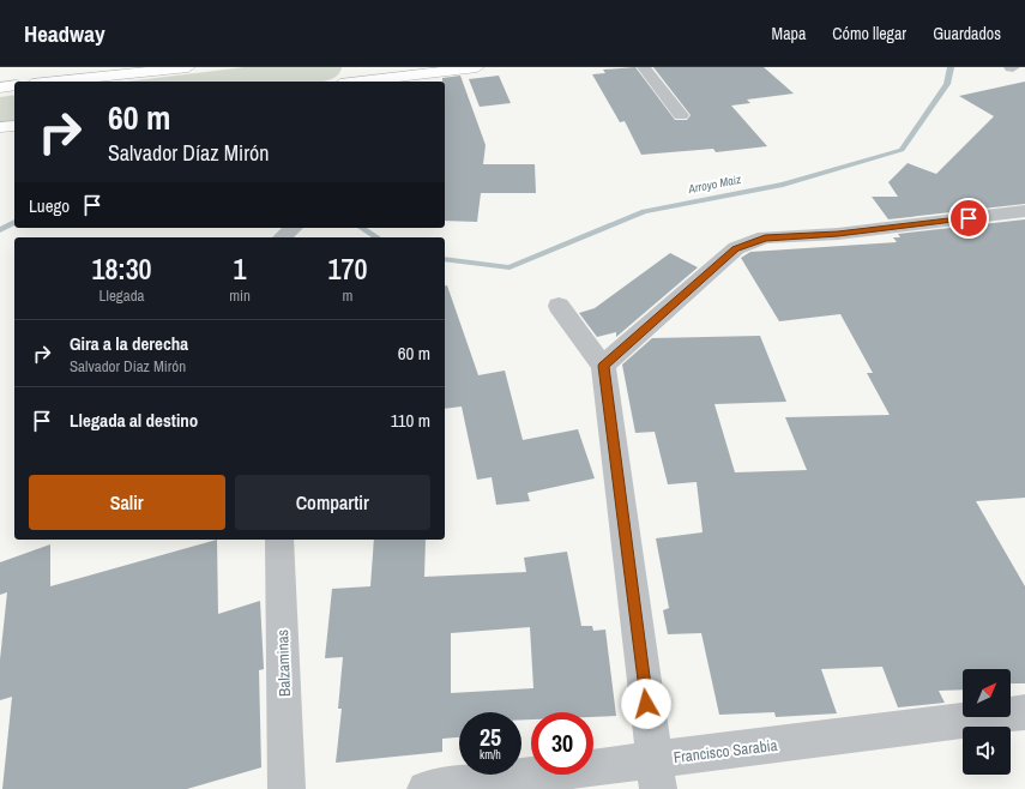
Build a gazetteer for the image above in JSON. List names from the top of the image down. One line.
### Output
{"streets":{"street":["Balzaminas","Francisco Sarabia"]},"water":["Arroyo Maiz"],"north":"top right","page":{"header":"Headway","nav":["Mapa","Cómo llegar","Guardados"],"turn":["60 m","Salvador Díaz Mirón"],"then":"Luego","eta":["18:30","Llegada","1","min","170","m"],"list":[{"name":"Gira a la derecha","note":"Salvador Díaz Mirón","value":"60 m"},{"name":"Llegada al destino","value":"110 m"}],"buttons":["Salir","Compartir"],"speed":"25 km/h","limit":"30"}}
